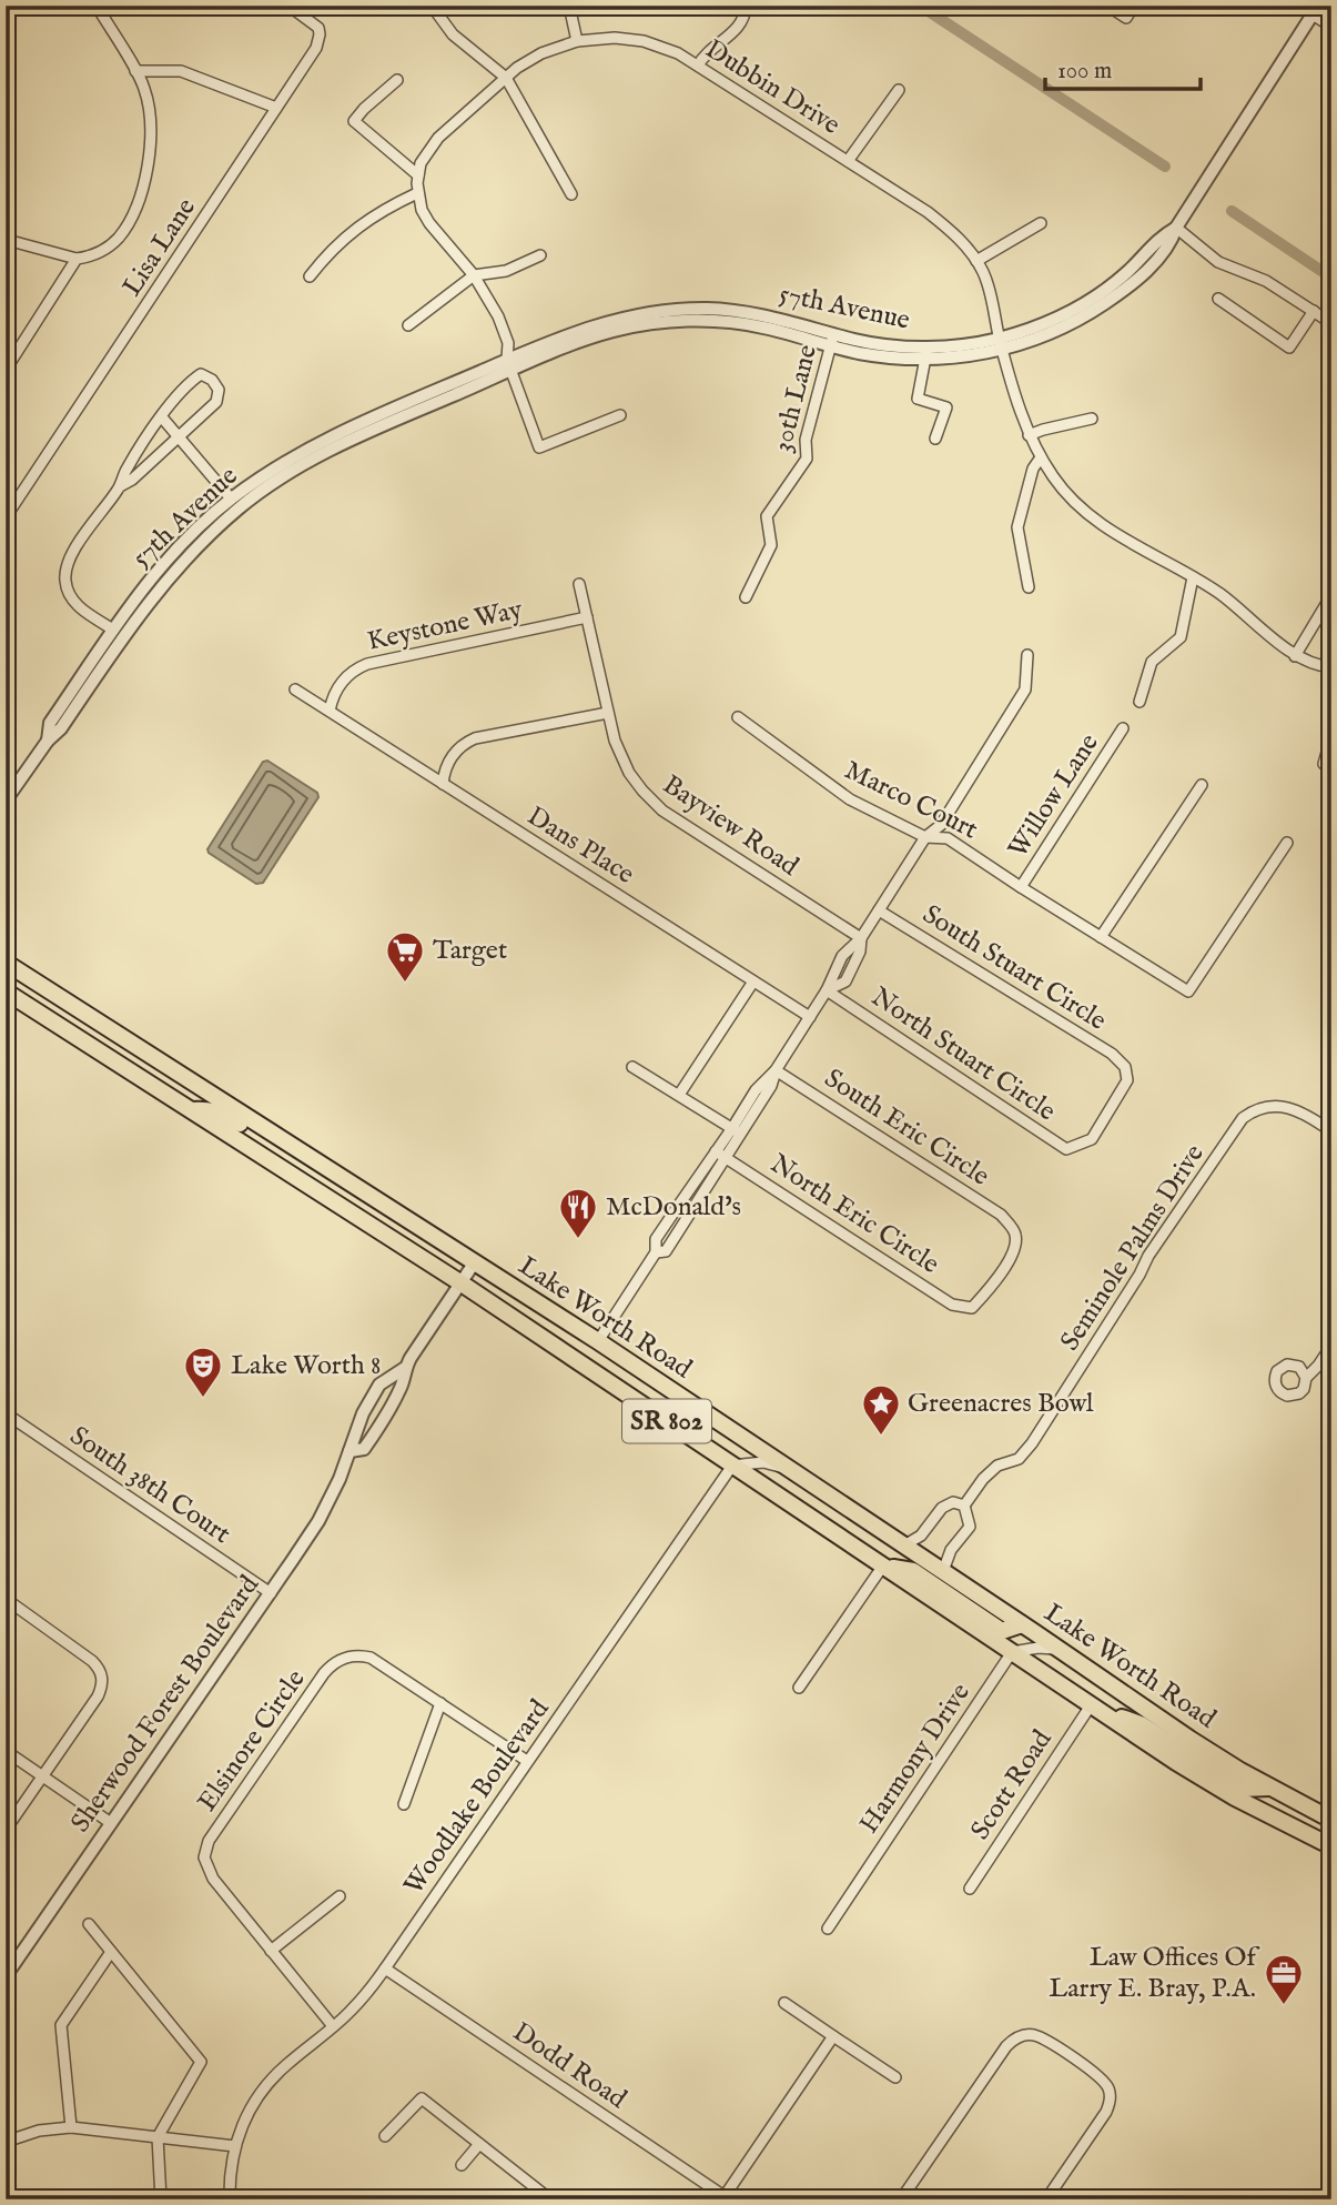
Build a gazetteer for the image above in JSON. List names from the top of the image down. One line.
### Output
{"streets":{"main road":["Lake Worth Road","SR 802"],"street":["Dubbin Drive","Lisa Lane","57th Avenue","30th Lane","Keystone Way","Willow Lane","Marco Court","Bayview Road","Dans Place","South Stuart Circle","North Stuart Circle","South Eric Circle","North Eric Circle","Seminole Palms Drive","South 38th Court","Sherwood Forest Boulevard","Elsinore Circle","Harmony Drive","Scott Road","Woodlake Boulevard","Dodd Road"]},"crossings":[["Dubbin Drive","57th Avenue"],["57th Avenue","30th Lane"],["Keystone Way","Bayview Road"],["Keystone Way","Dans Place"],["Willow Lane","Marco Court"],["South Stuart Circle","North Stuart Circle"],["South Eric Circle","North Eric Circle"],["Seminole Palms Drive","Lake Worth Road"],["Lake Worth Road","Sherwood Forest Boulevard"],["Lake Worth Road","Harmony Drive"],["Lake Worth Road","Scott Road"],["Lake Worth Road","Woodlake Boulevard"],["South 38th Court","Sherwood Forest Boulevard"],["Elsinore Circle","Woodlake Boulevard"],["Woodlake Boulevard","Dodd Road"]],"places":{"supermarket":["Target"],"restaurant":["McDonald's"],"theatre":["Lake Worth 8"],"place":["Greenacres Bowl"],"office":["Law Offices Of Larry E. Bray, P.A."]},"scale_bar":"100 m"}
